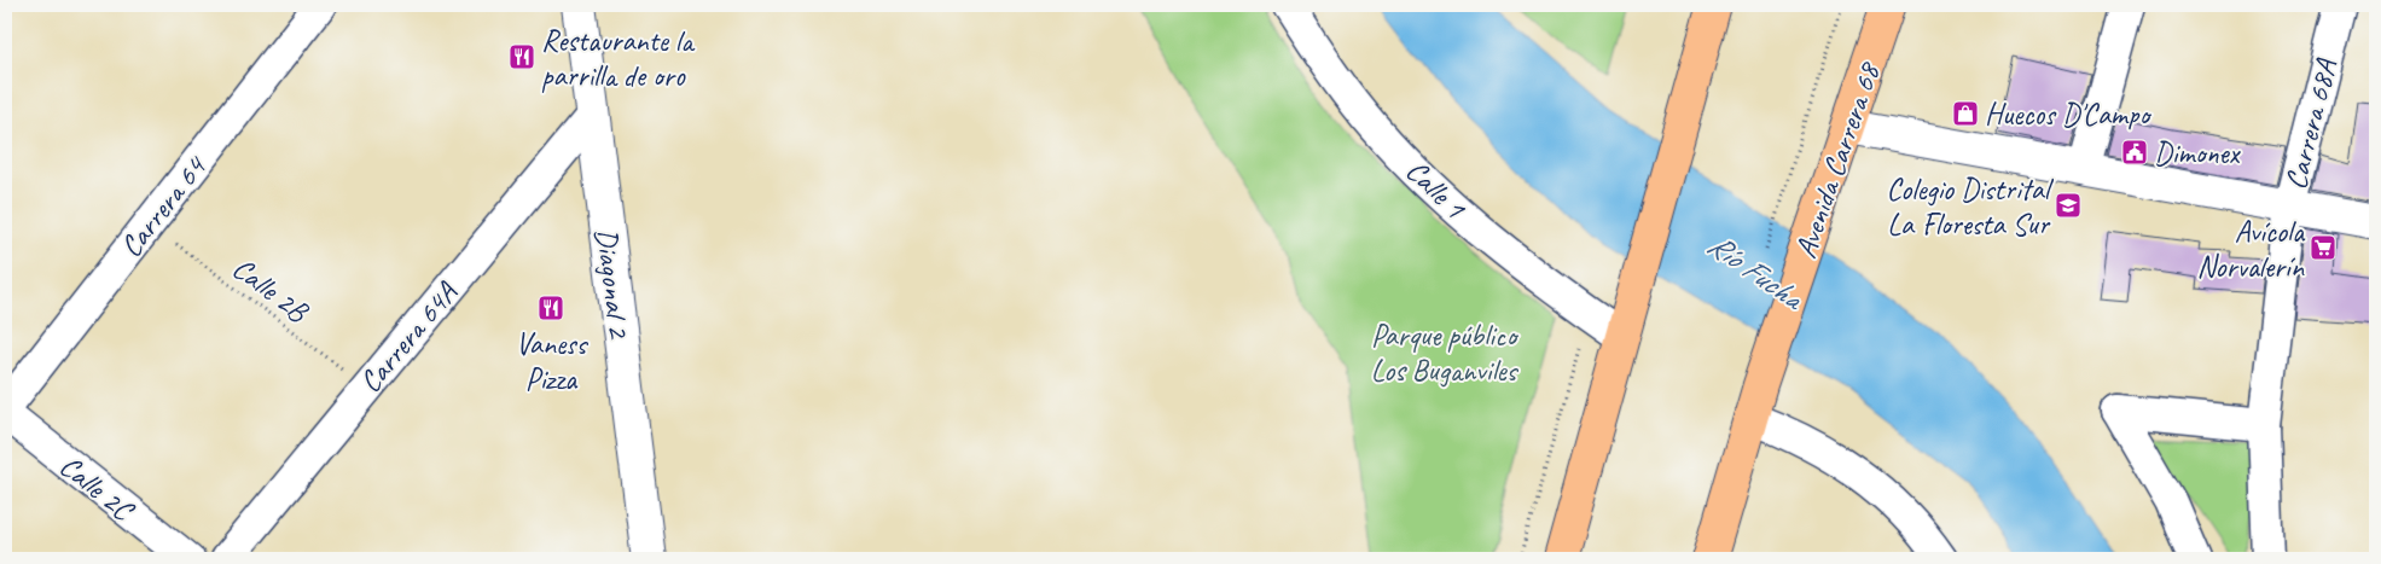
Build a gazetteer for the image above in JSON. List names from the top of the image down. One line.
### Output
{"streets":{"main road":["Avenida Carrera 68"],"street":["Carrera 68A","Calle 1","Carrera 64","Diagonal 2","Carrera 64A","Calle 2C"],"path":["Calle 2B"]},"crossings":[["Carrera 64","Calle 2B"],["Diagonal 2","Carrera 64A"],["Calle 2B","Carrera 64A"]],"water":["Río Fucha"],"parks":["Parque público Los Buganviles"],"places":{"restaurant":["Restaurante la parrilla de oro","Vaness Pizza"],"shop":["Huecos D'Campo"],"public building":["Dimonex"],"school or university":["Colegio Distrital La Floresta Sur"],"supermarket":["Avícola Norvalerín"]}}
